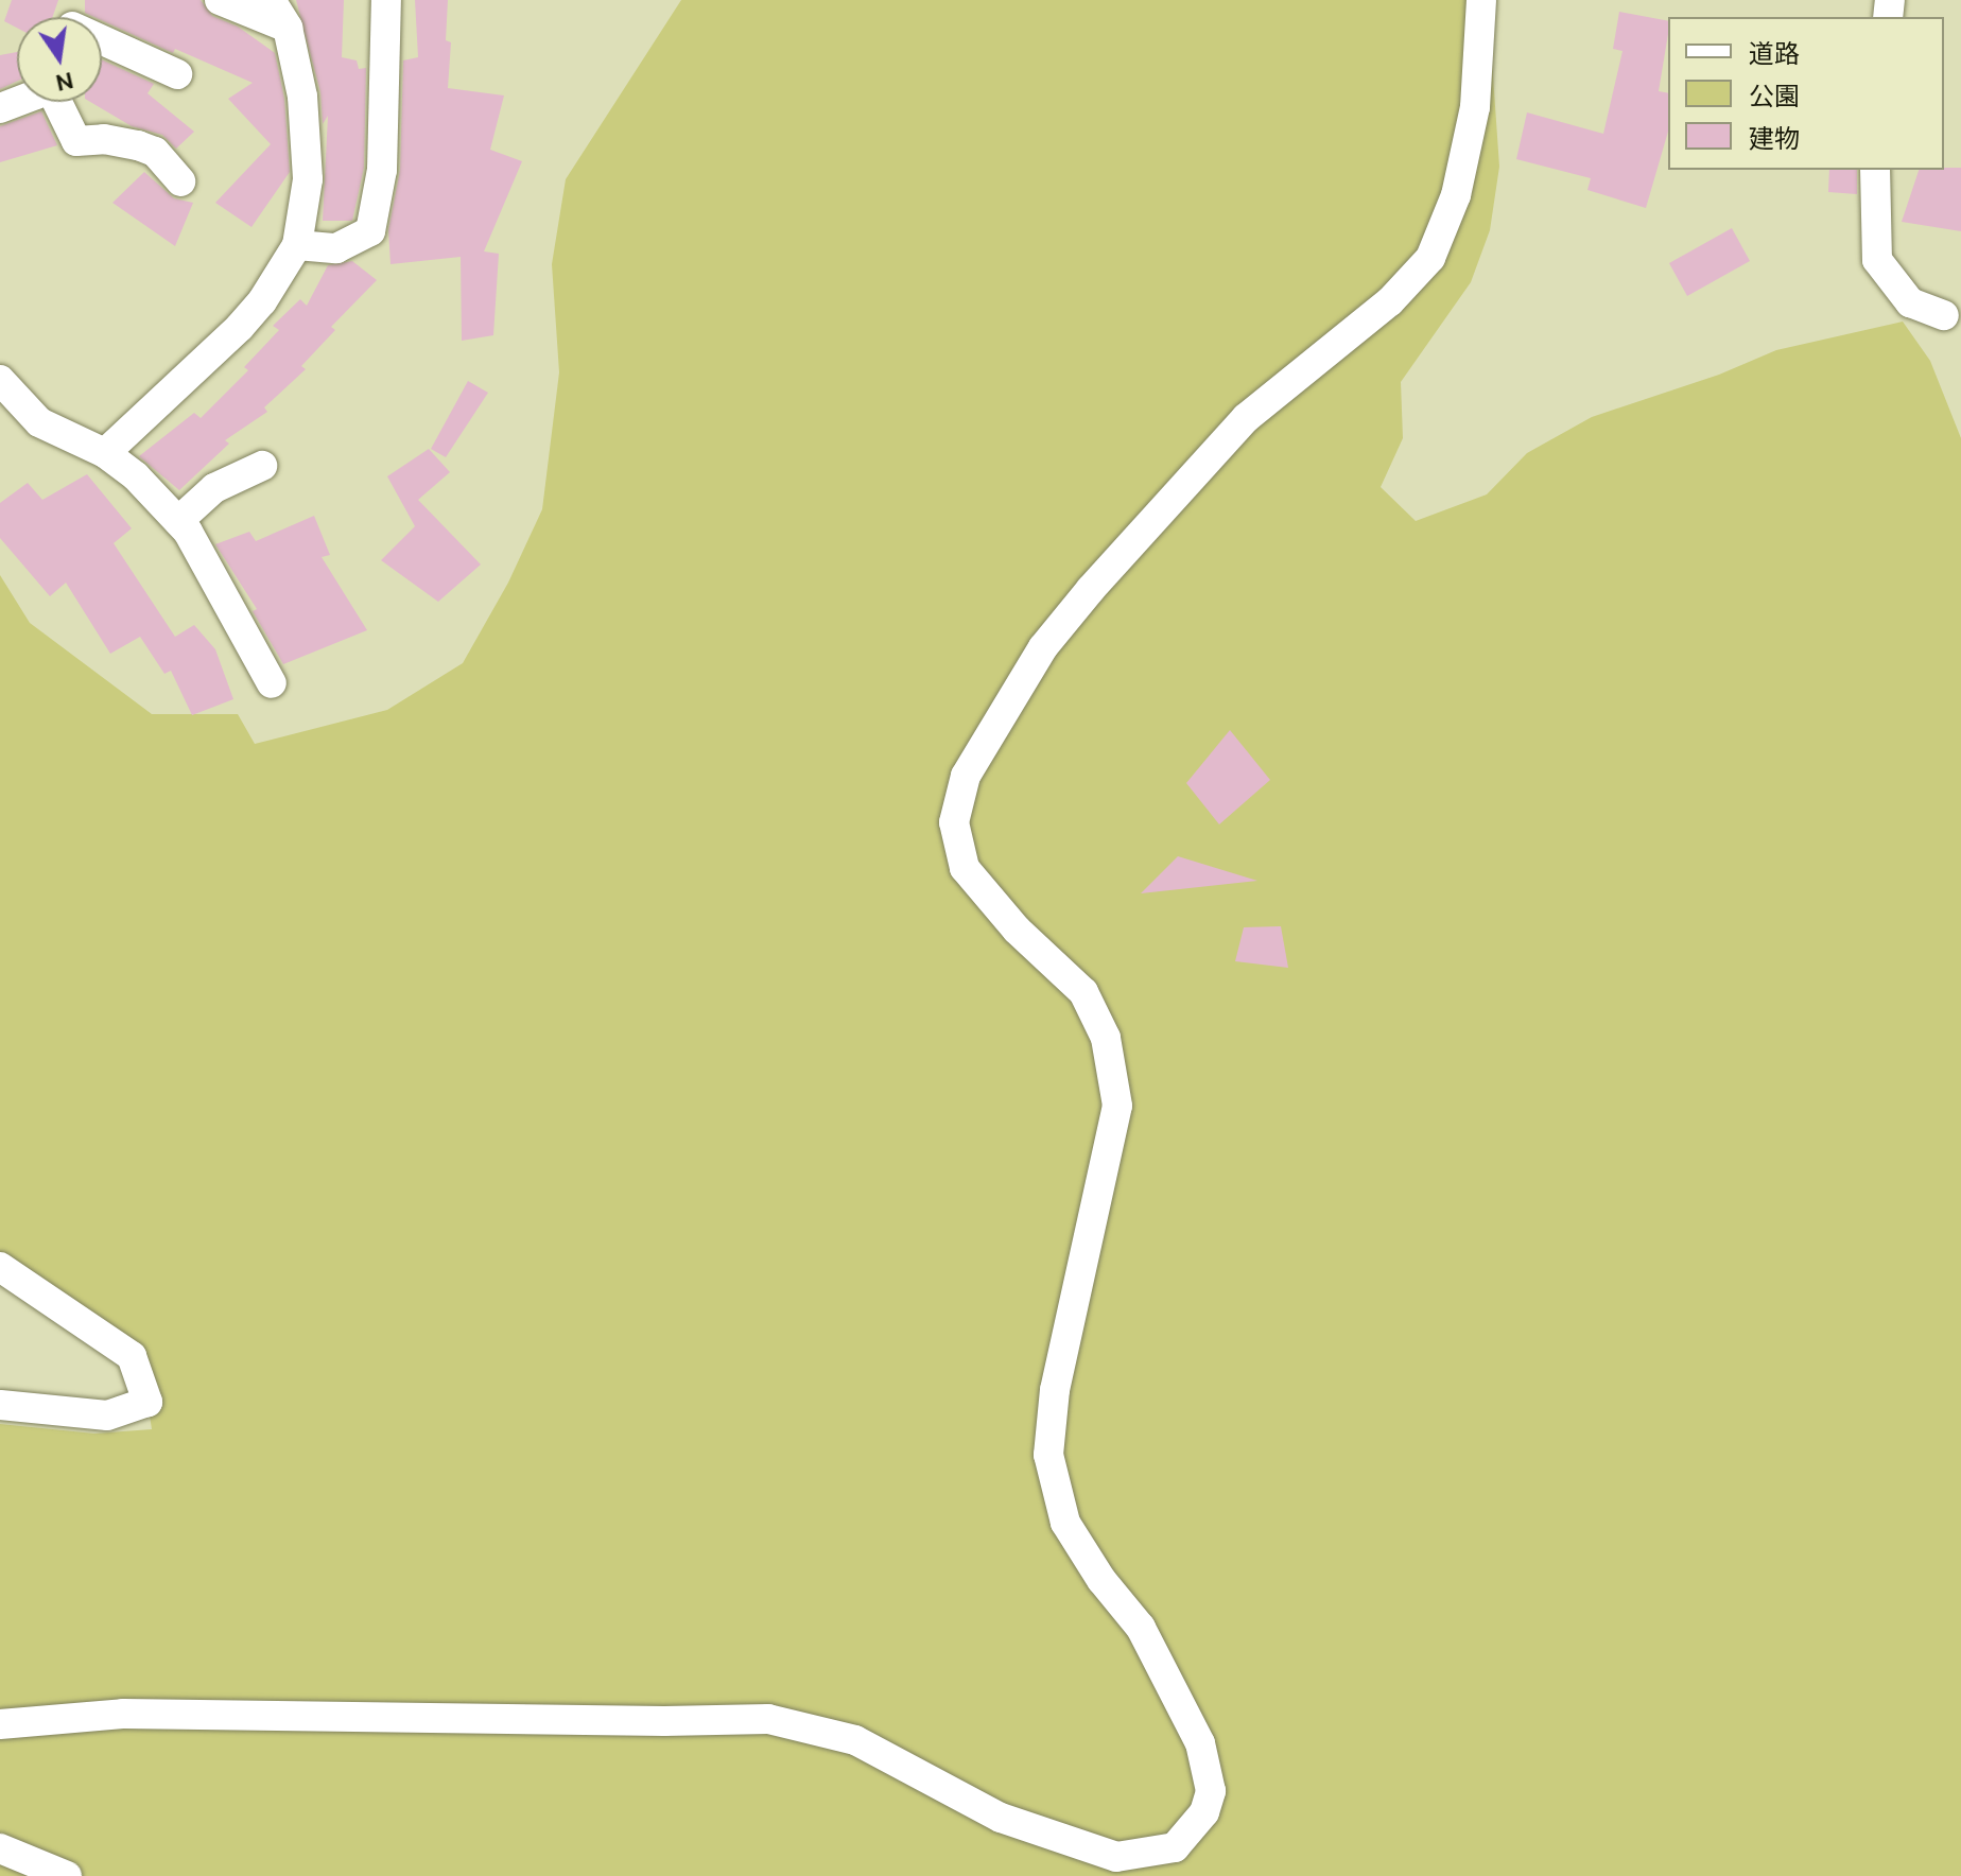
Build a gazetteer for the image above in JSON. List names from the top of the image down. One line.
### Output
{"legend":["道路","公園","建物"],"north":"bottom"}
